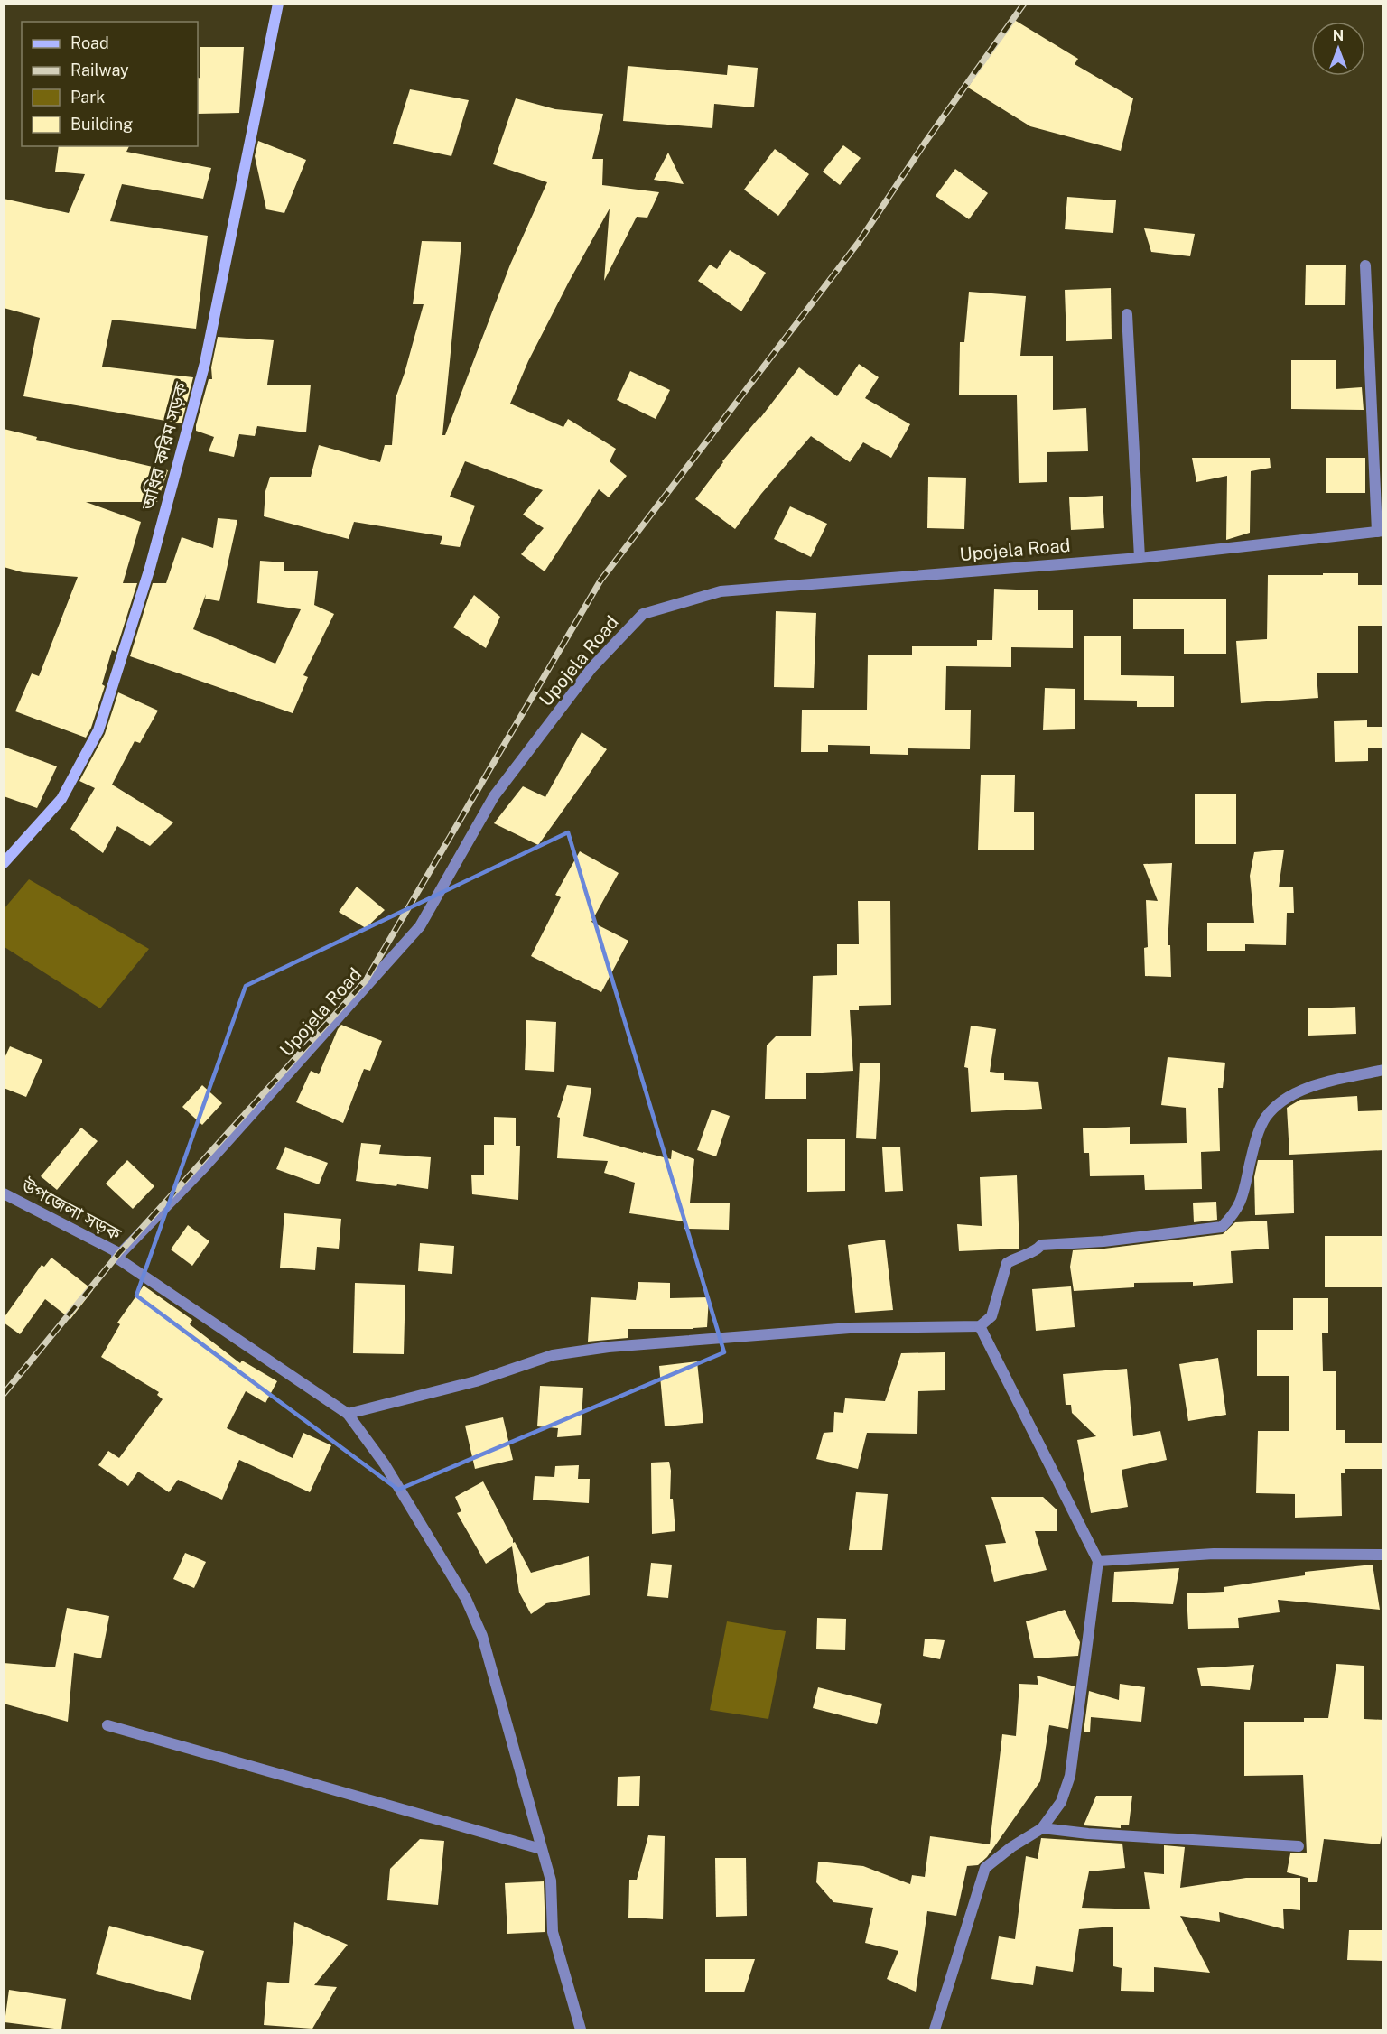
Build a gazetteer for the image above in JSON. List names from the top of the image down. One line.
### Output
{"streets":{"main road":["অধির করিম সড়ক"],"street":["Upojela Road","উপজেলা সড়ক"]},"crossings":[["Upojela Road","উপজেলা সড়ক"]],"legend":["Road","Railway","Park","Building"],"north":"top"}
